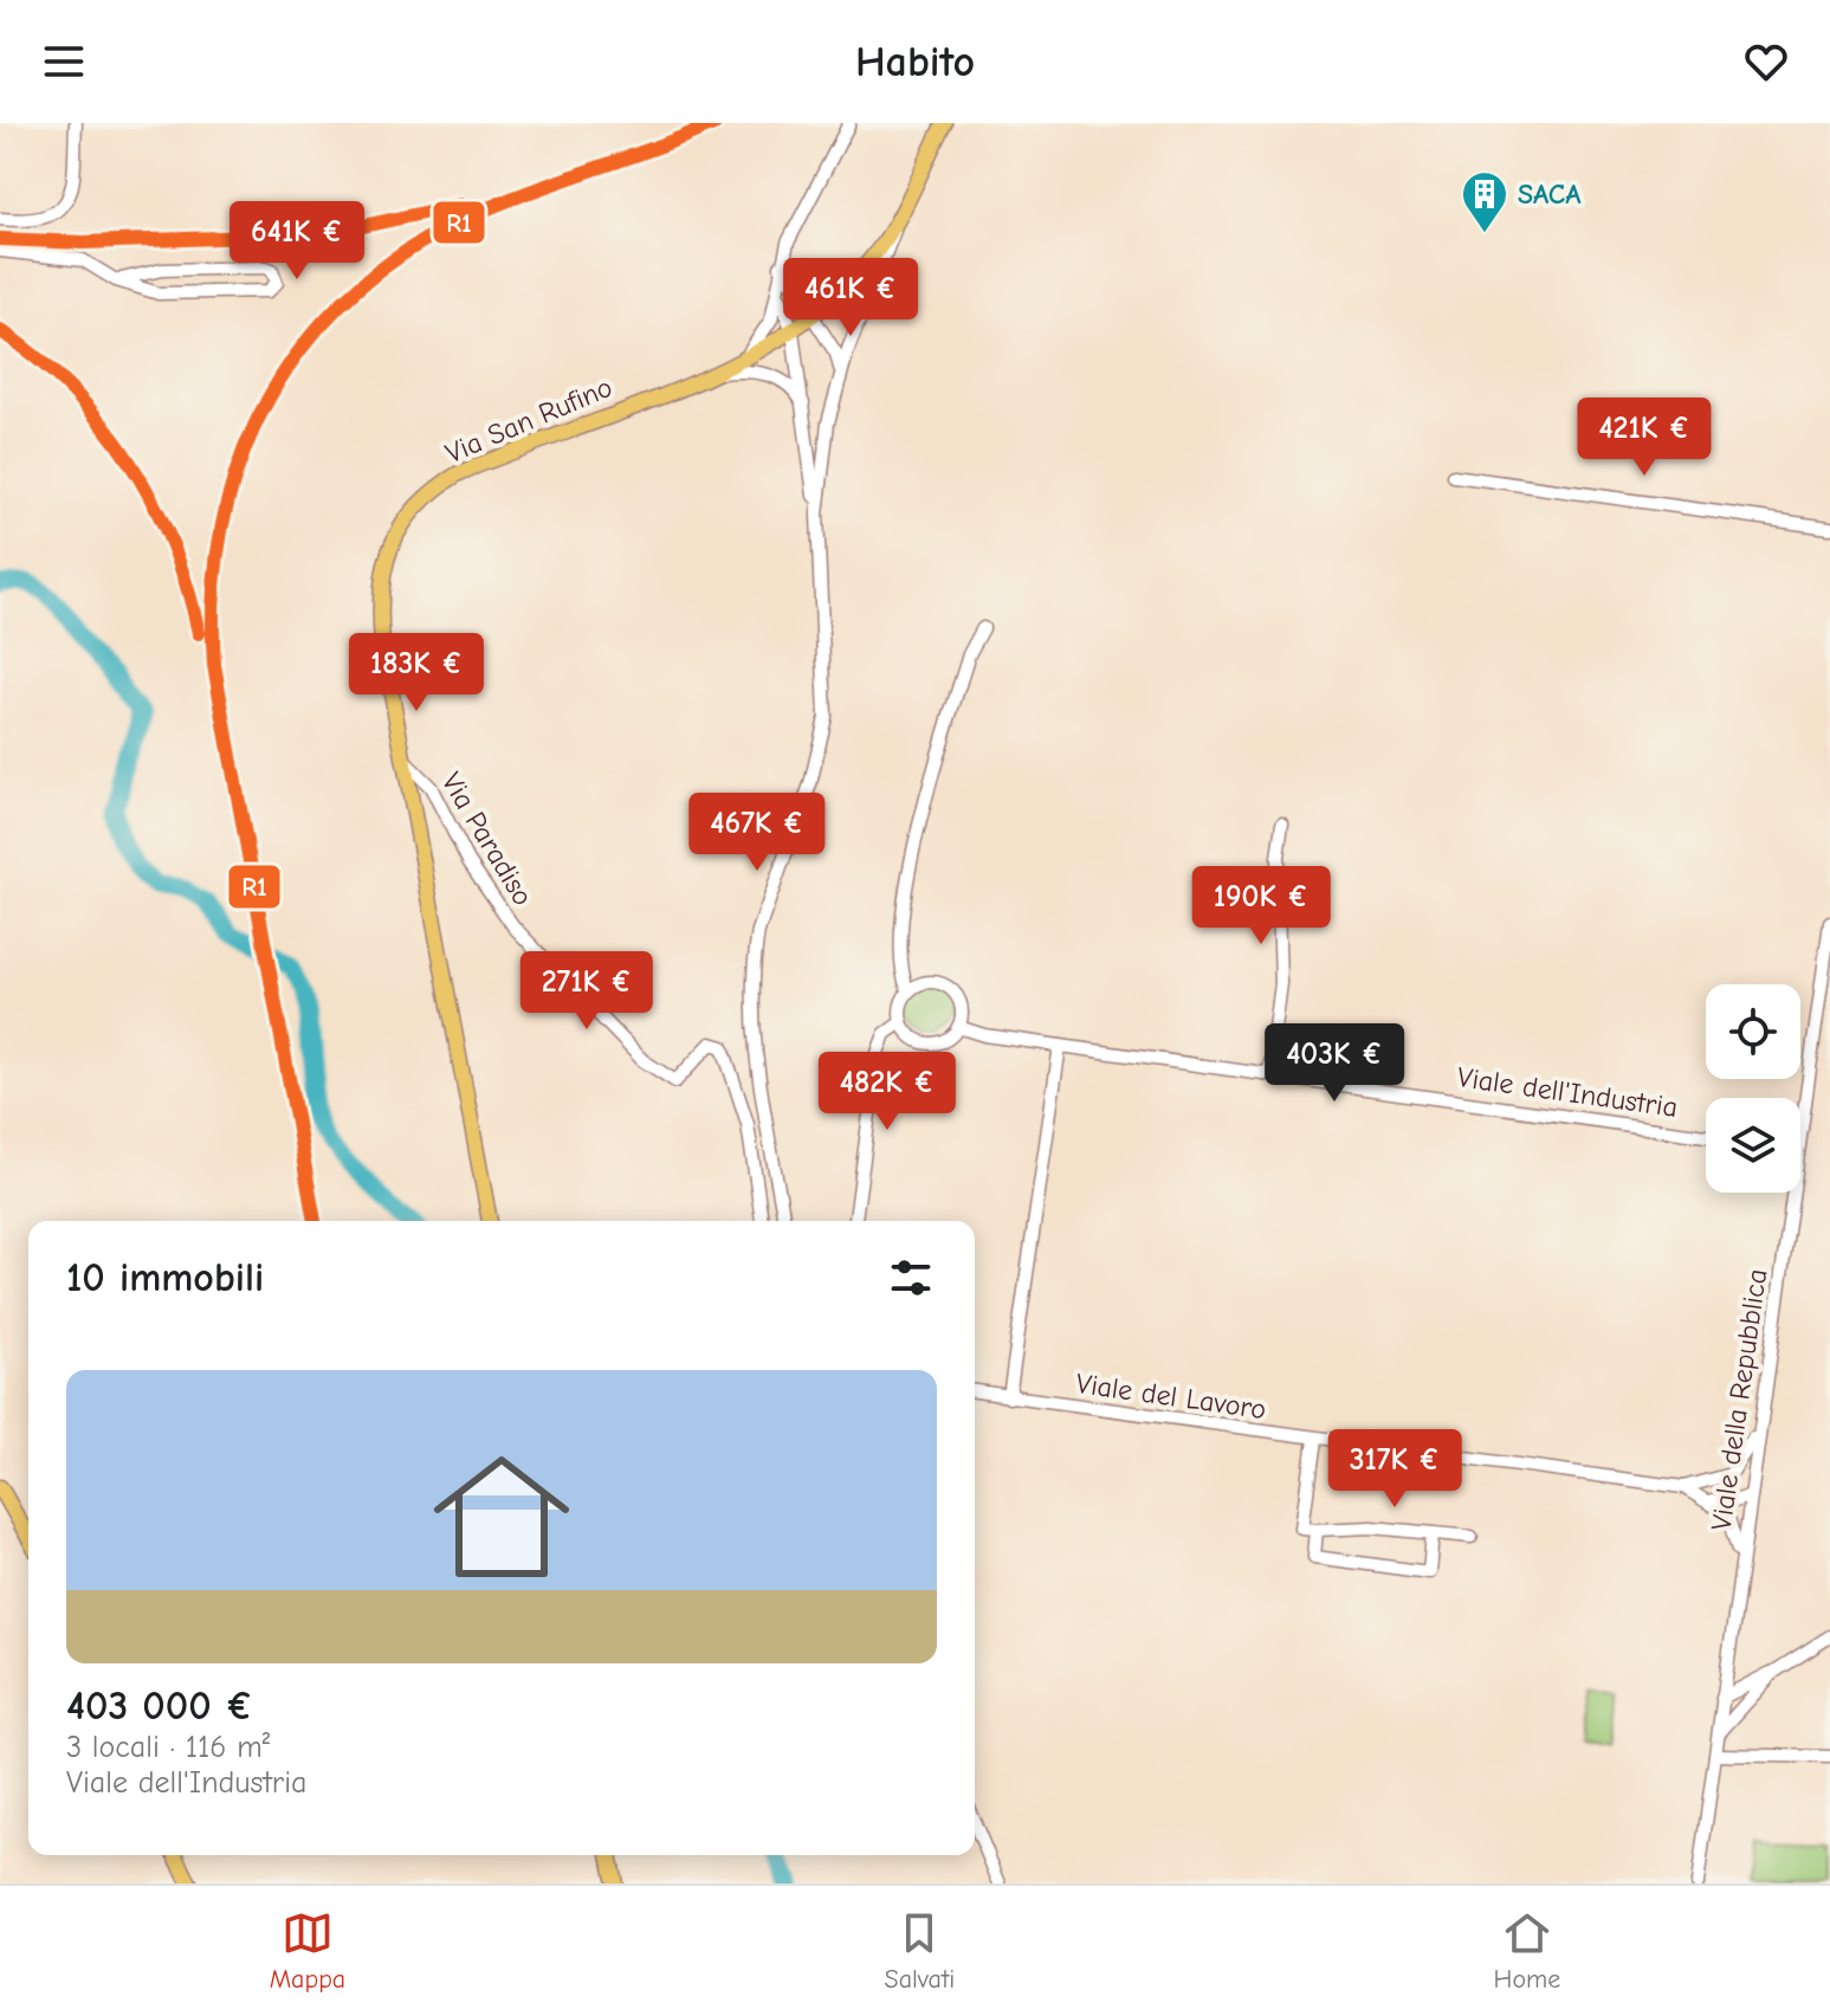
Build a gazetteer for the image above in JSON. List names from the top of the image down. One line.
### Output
{"streets":{"main road":["Via San Rufino"],"street":["Via Paradiso","Viale dell'Industria","Viale del Lavoro","Viale della Repubblica"]},"crossings":[["Via San Rufino","Via Paradiso"]],"places":{"building":["SACA"]},"lines":["transit line R1"],"page":{"header":"Habito","price":["641K €","461K €","421K €","183K €","467K €","190K €","271K €","403K €","482K €","317K €"],"heading":"10 immobili","list":[{"name":"403 000 €","note":"3 locali · 116 m² · Viale dell'Industria"}],"tabs":["Mappa","Salvati","Home"]}}
